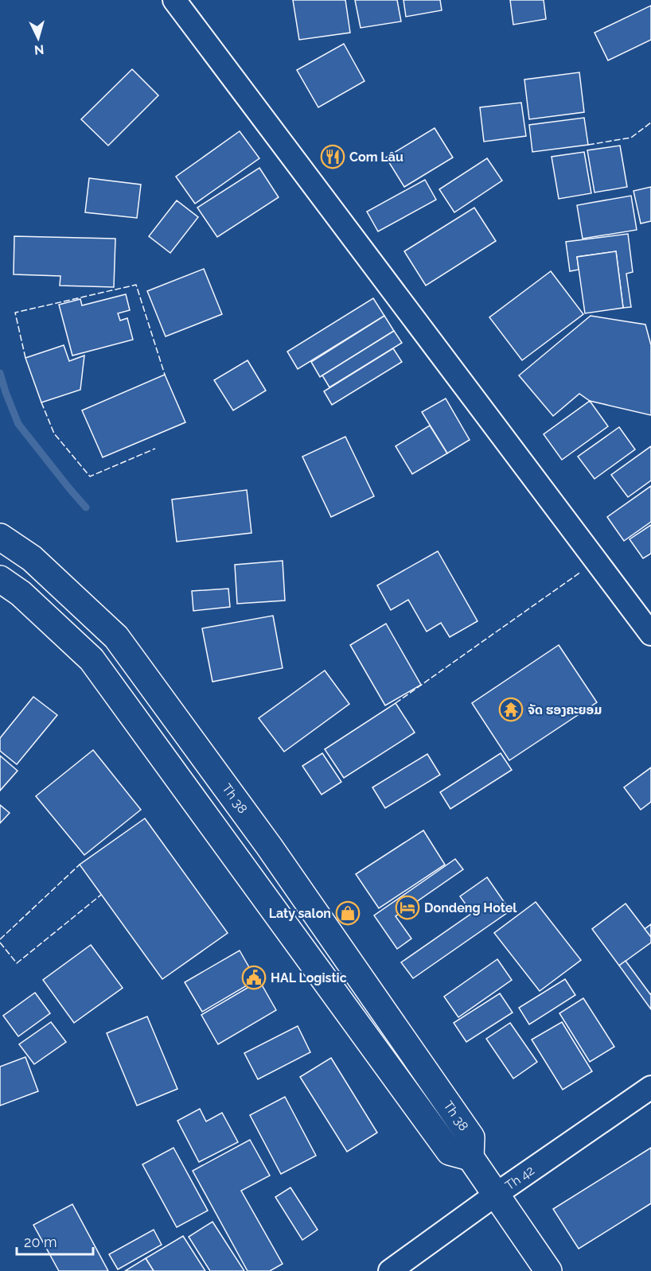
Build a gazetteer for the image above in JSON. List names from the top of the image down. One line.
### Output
{"streets":{"street":["Th 38","Th 42"]},"places":{"restaurant":["Com Lâu"],"temple":["ຈັດ ຮອງຄະຍອມ"],"hotel":["Dondeng Hotel"],"shop":["Laty salon"],"public building":["HAL Logistic"]},"scale_bar":"20 m","north":"bottom"}
